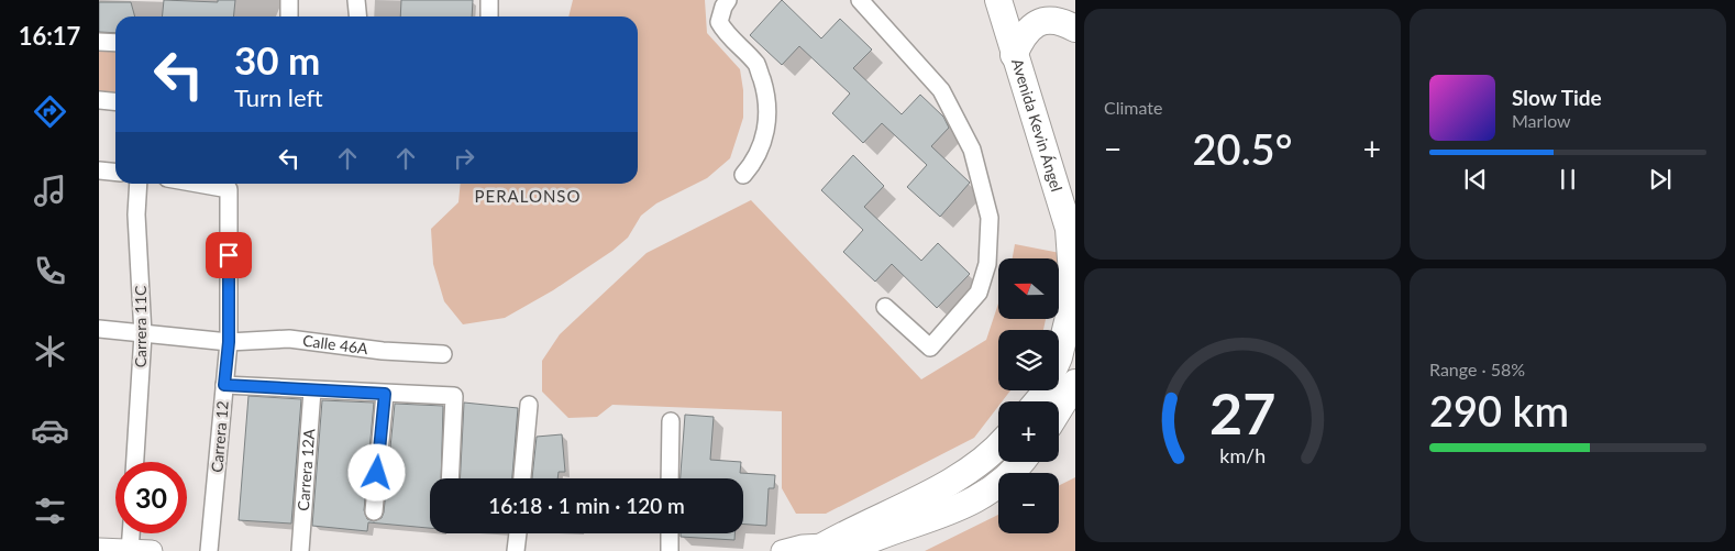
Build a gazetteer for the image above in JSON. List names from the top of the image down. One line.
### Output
{"streets":{"main road":["Avenida Kevin Ángel"],"street":["Carrera 11C","Calle 46A","Carrera 12","Carrera 12A"]},"crossings":[["Carrera 11C","Calle 46A"],["Calle 46A","Carrera 12"]],"districts":["PERALONSO"],"north":"left","page":{"tabs":"16:17","tile":["Climate",["Range · 58%","290 km"]],"turn":["30 m","Turn left"],"song":["Slow Tide","Marlow"],"heat":["−","20.5°","+"],"map_buttons":["+","−"],"limit":"30","trip":"16:18 · 1 min · 120 m","gauge":["27","km/h"]}}
